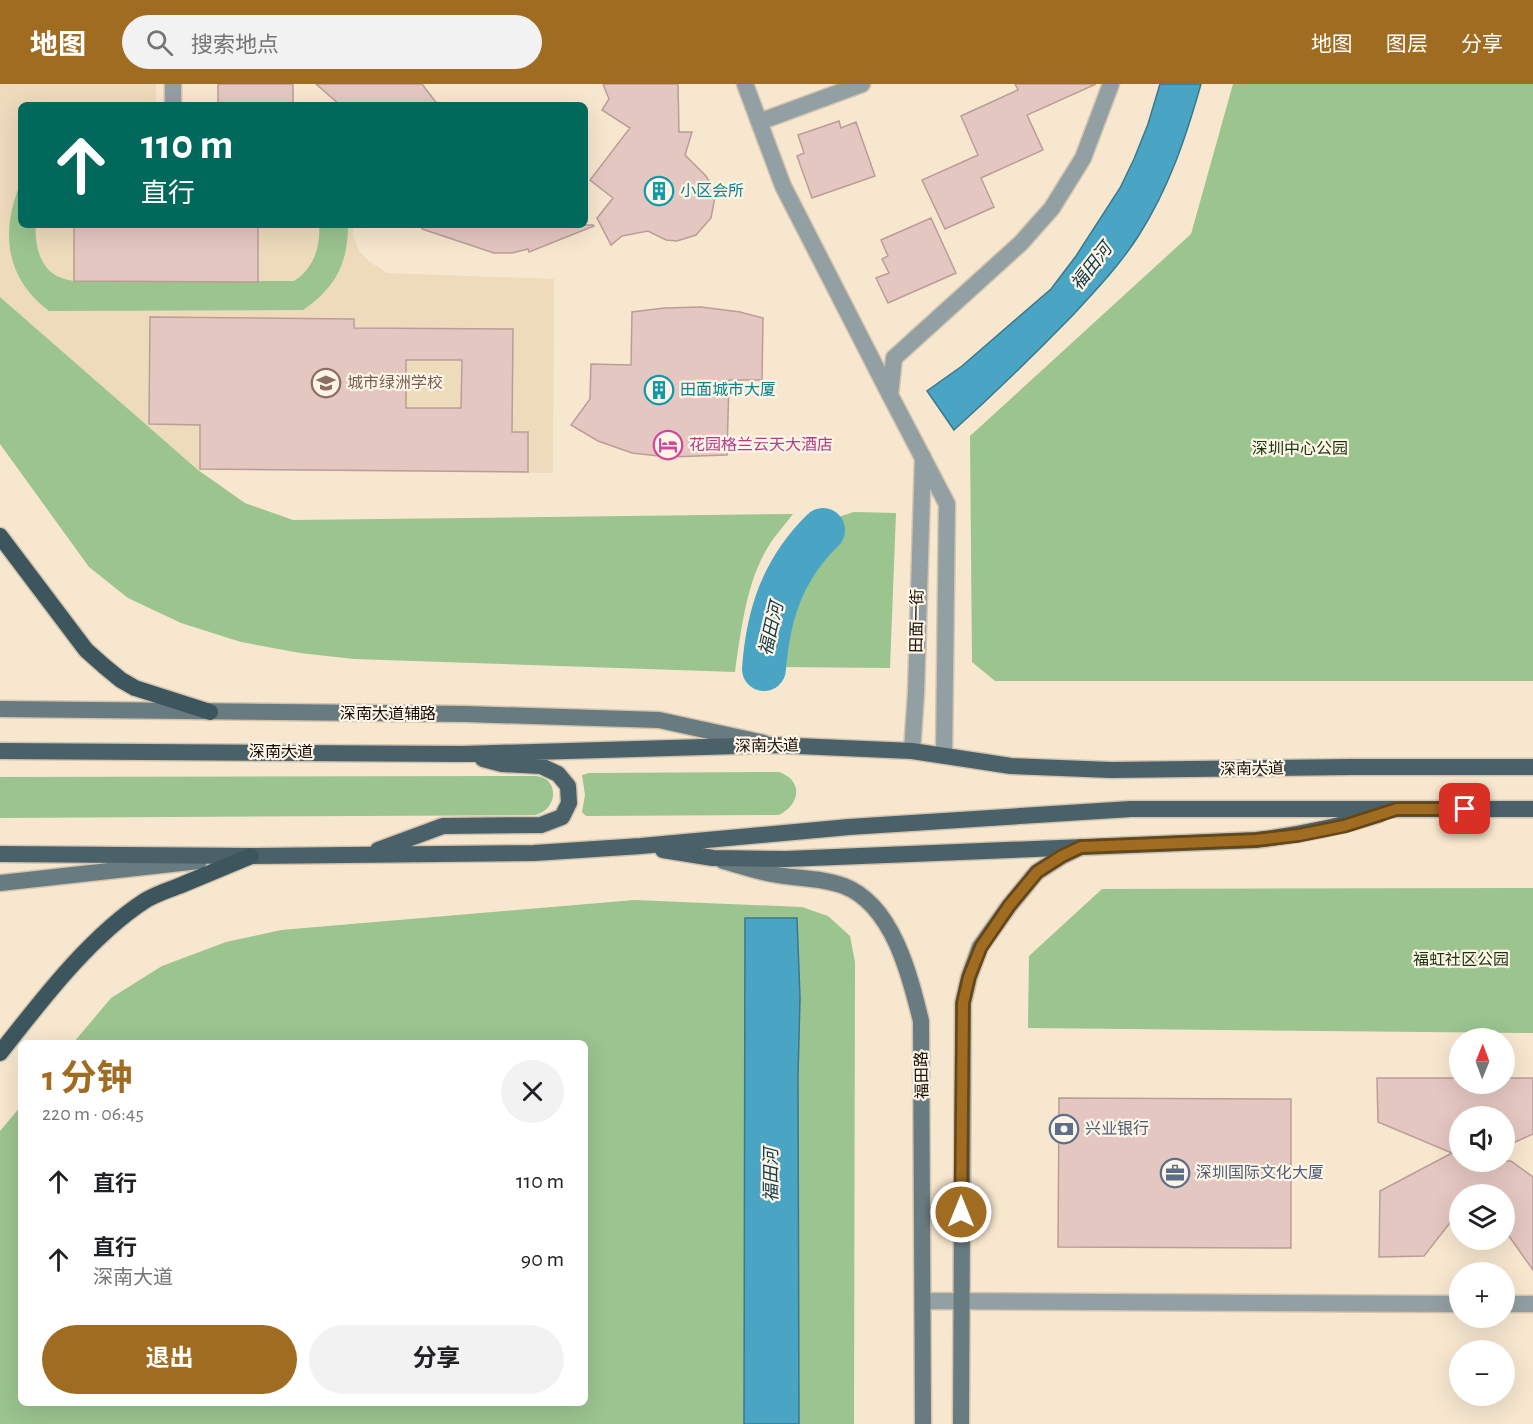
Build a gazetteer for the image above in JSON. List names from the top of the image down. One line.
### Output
{"streets":{"main road":["深南大道辅路","深南大道","福田路"],"street":["田面一街"]},"crossings":[["田面一街","深南大道"],["深南大道辅路","深南大道"]],"water":["福田河"],"parks":["深圳中心公园","福虹社区公园"],"places":{"building":["小区会所","田面城市大厦"],"school or university":["城市绿洲学校"],"hotel":["花园格兰云天大酒店"],"bank":["兴业银行"],"office":["深圳国际文化大厦"]},"north":"top","page":{"header":"地图","search":"搜索地点","nav":["地图","图层","分享"],"turn":["110 m","直行"],"map_buttons":["+","−"],"heading":["1 分钟","220 m · 06:45"],"list":[{"name":"直行","value":"110 m"},{"name":"直行","note":"深南大道","value":"90 m"}],"buttons":["退出","分享"]}}
